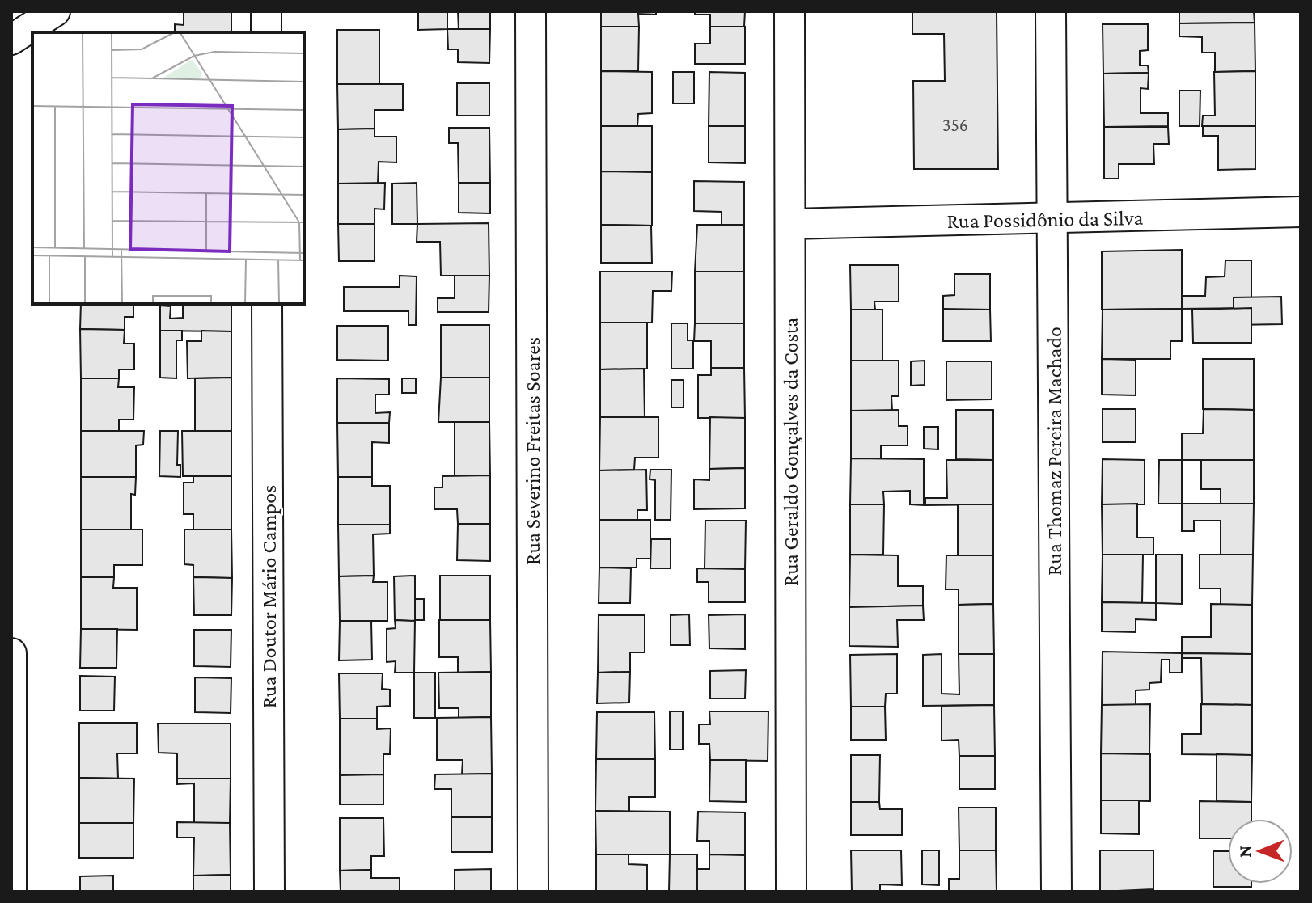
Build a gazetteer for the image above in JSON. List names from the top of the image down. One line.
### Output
{"streets":{"street":["Rua Possidônio da Silva","Rua Severino Freitas Soares","Rua Thomaz Pereira Machado","Rua Geraldo Gonçalves da Costa","Rua Doutor Mário Campos"]},"crossings":[["Rua Possidônio da Silva","Rua Thomaz Pereira Machado"],["Rua Possidônio da Silva","Rua Geraldo Gonçalves da Costa"]],"house_numbers":["356"],"north":"left"}
